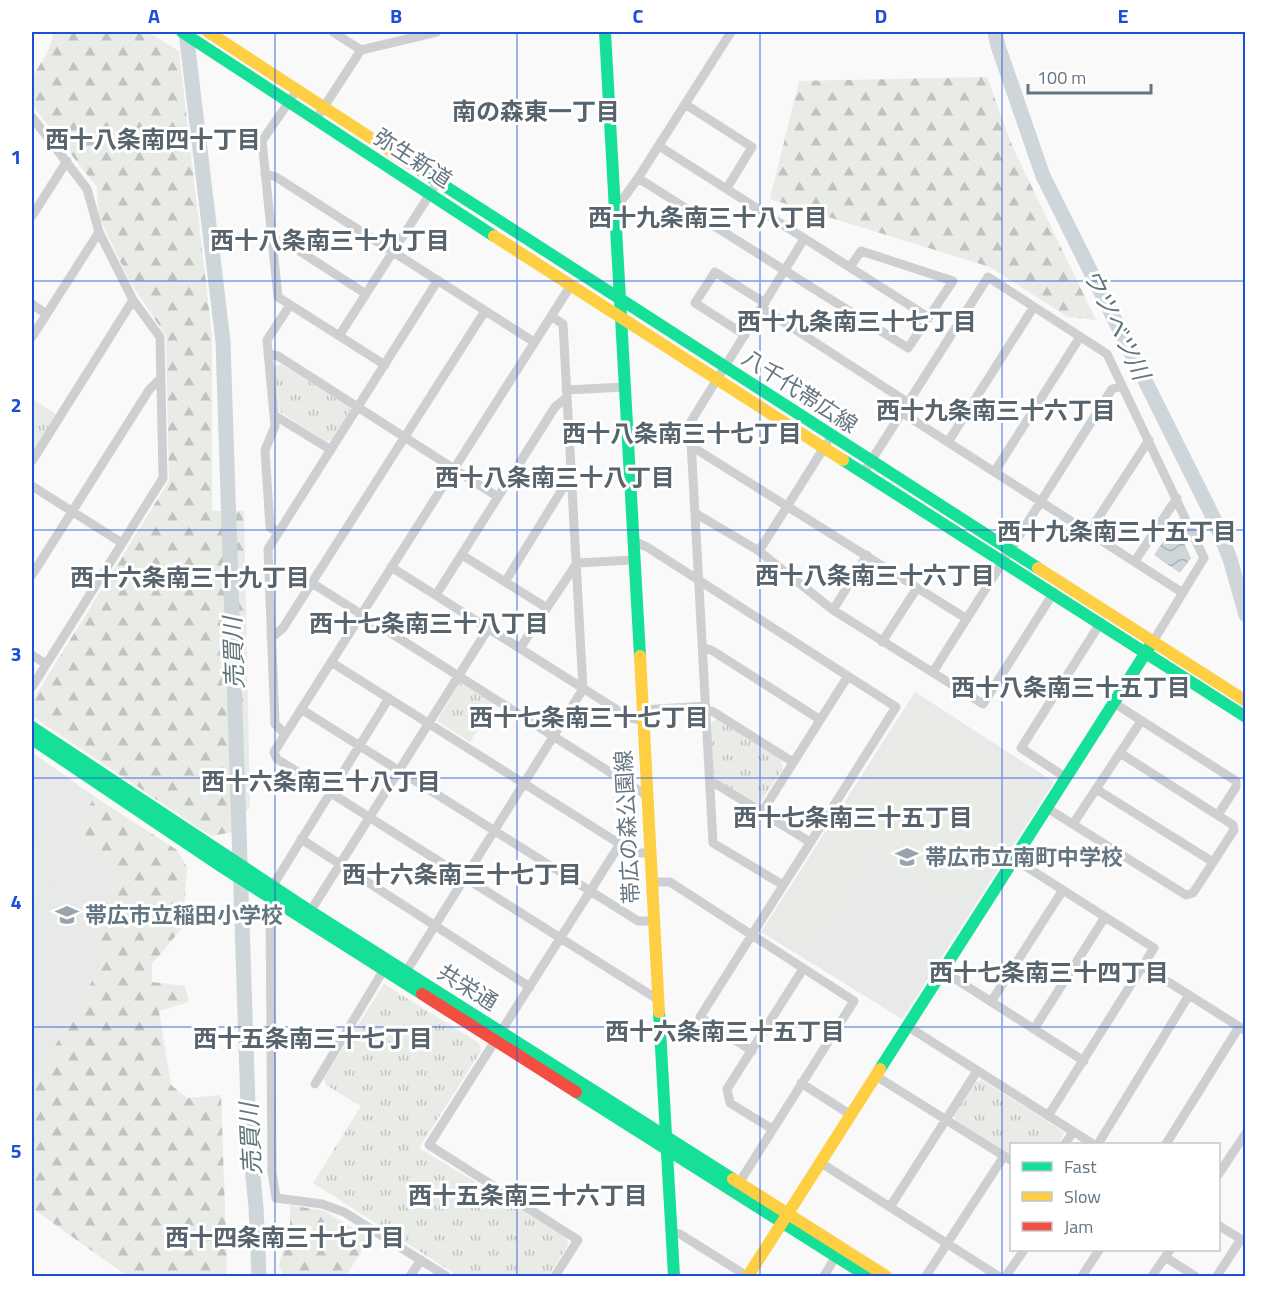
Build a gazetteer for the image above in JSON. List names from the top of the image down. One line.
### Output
{"streets":{"street":["弥生新道","八千代帯広線","帯広の森公園線","共栄通"]},"crossings":[["弥生新道","八千代帯広線"],["弥生新道","帯広の森公園線"],["八千代帯広線","帯広の森公園線"],["帯広の森公園線","共栄通"]],"districts":["南の森東一丁目","西十八条南四十丁目","西十九条南三十八丁目","西十八条南三十九丁目","西十九条南三十七丁目","西十九条南三十六丁目","西十八条南三十七丁目","西十八条南三十八丁目","西十九条南三十五丁目","西十八条南三十六丁目","西十六条南三十九丁目","西十七条南三十八丁目","西十八条南三十五丁目","西十七条南三十七丁目","西十六条南三十八丁目","西十七条南三十五丁目","西十六条南三十七丁目","西十七条南三十四丁目","西十六条南三十五丁目","西十五条南三十七丁目","西十五条南三十六丁目","西十四条南三十七丁目"],"water":["ウツベツ川","売買川"],"places":{"school or university":["帯広市立南町中学校","帯広市立稲田小学校"]},"legend":["Fast","Slow","Jam"],"scale_bar":"100 m","grid":{"columns":["A","B","C","D","E"],"rows":["1","2","3","4","5"]}}
